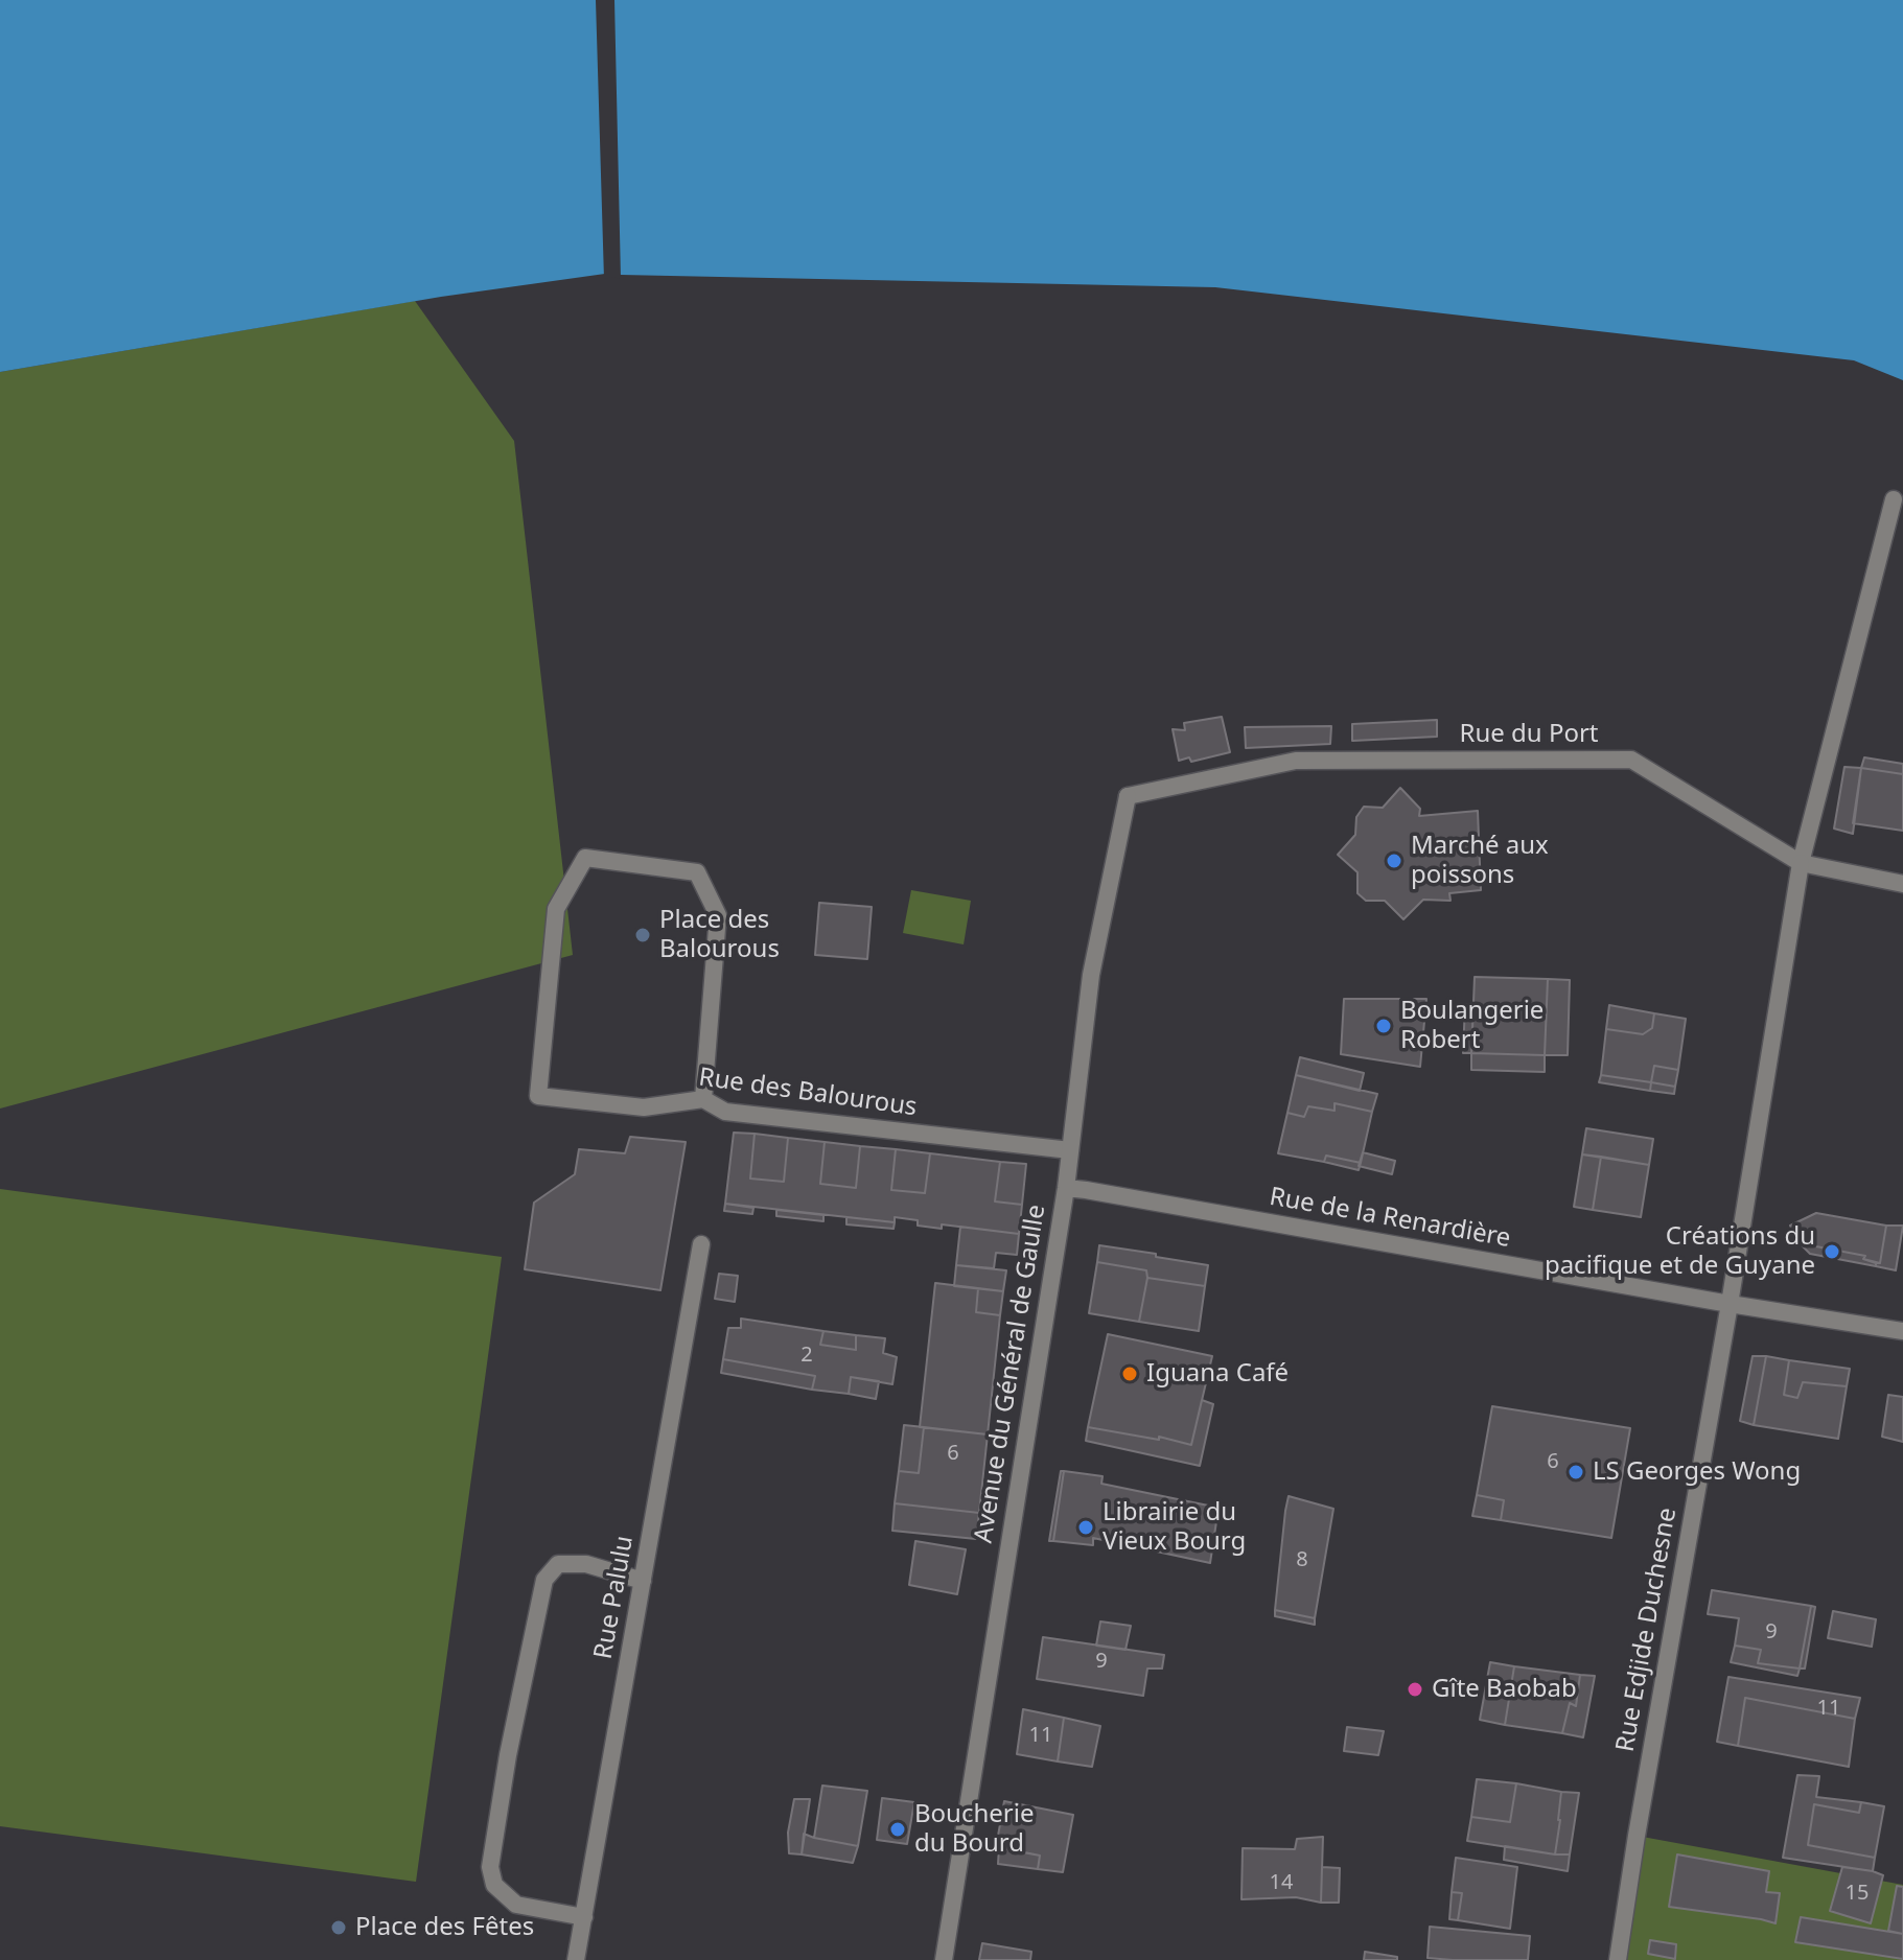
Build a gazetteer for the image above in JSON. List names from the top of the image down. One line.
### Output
{"streets":{"street":["Rue du Port","Rue des Balourous","Rue de la Renardière","Avenue du Général de Gaulle","Rue Palulu","Rue Edjide Duchesne"]},"crossings":[["Rue du Port","Avenue du Général de Gaulle"],["Rue du Port","Rue Edjide Duchesne"],["Rue des Balourous","Avenue du Général de Gaulle"],["Rue de la Renardière","Avenue du Général de Gaulle"],["Rue de la Renardière","Rue Edjide Duchesne"]],"places":["Marché aux poissons","Place des Balourous","Boulangerie Robert","Créations du pacifique et de Guyane","Iguana Café","LS Georges Wong","Librairie du Vieux Bourg","Gîte Baobab","Boucherie du Bourd","Place des Fêtes"],"house_numbers":["2","6","6","8","9","9","11","11","14","15"]}
